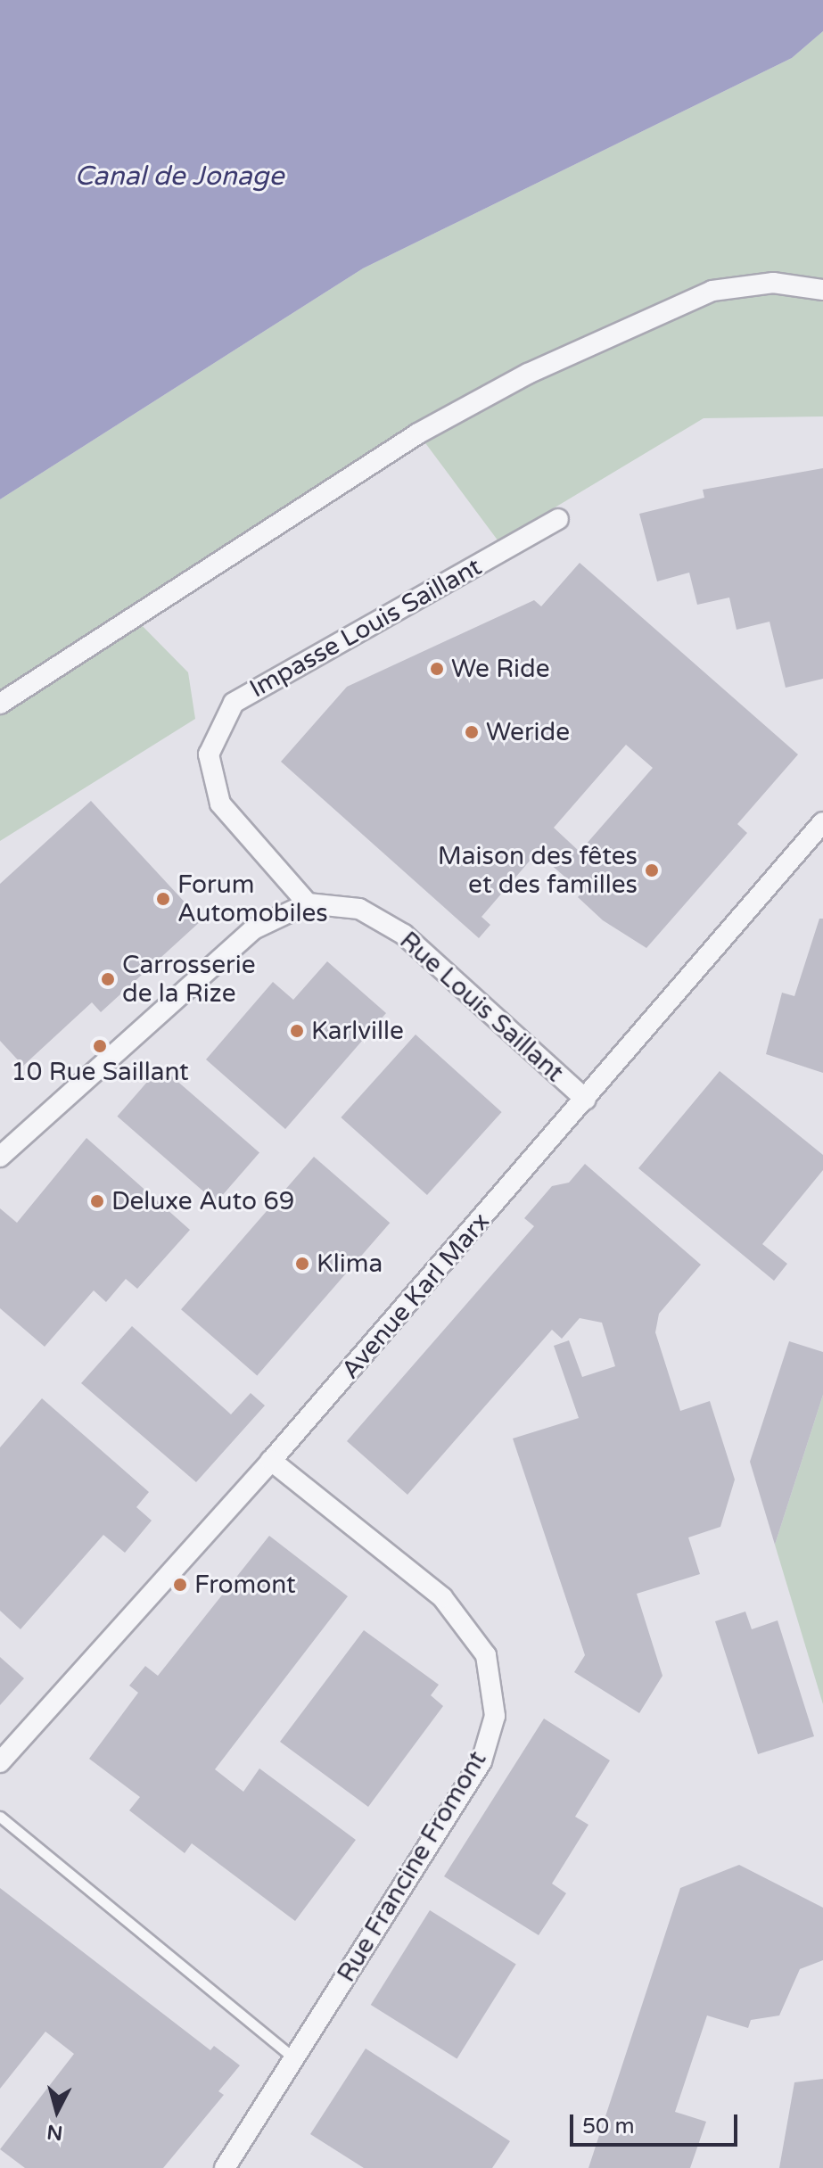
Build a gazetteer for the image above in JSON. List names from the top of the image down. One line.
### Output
{"streets":{"street":["Impasse Louis Saillant","Rue Louis Saillant","Avenue Karl Marx","Rue Francine Fromont"]},"crossings":[["Impasse Louis Saillant","Rue Louis Saillant"],["Rue Louis Saillant","Avenue Karl Marx"],["Avenue Karl Marx","Rue Francine Fromont"]],"water":["Canal de Jonage"],"places":["We Ride","Weride","Maison des fêtes et des familles","Forum Automobiles","Carrosserie de la Rize","Karlville","10 Rue Saillant","Deluxe Auto 69","Klima","Fromont"],"scale_bar":"50 m","north":"bottom"}
